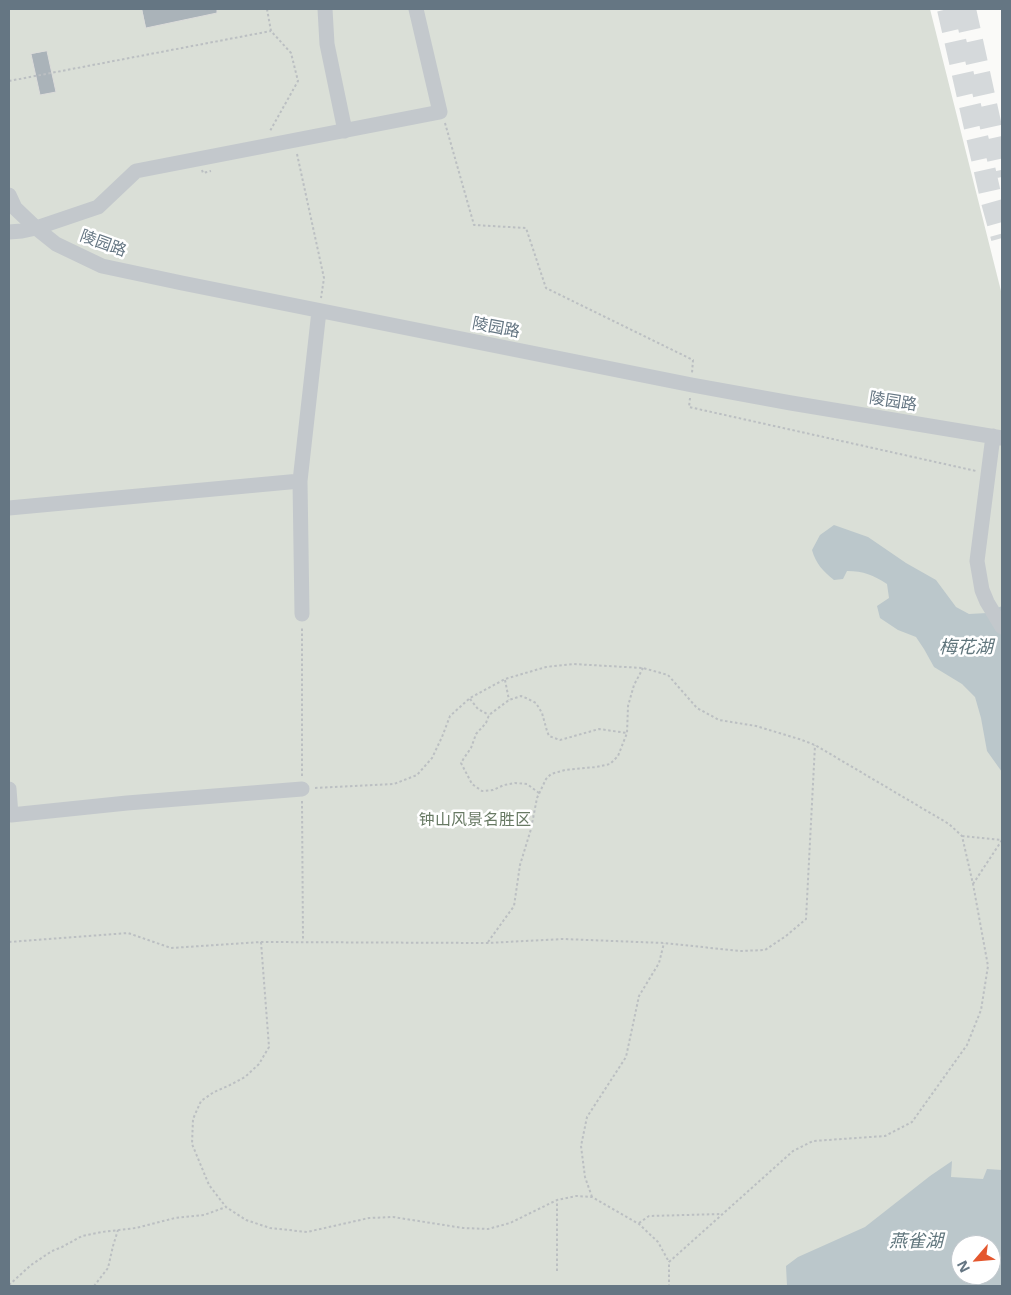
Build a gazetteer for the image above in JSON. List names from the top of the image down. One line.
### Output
{"streets":{"street":["陵园路"]},"water":["梅花湖","燕雀湖"],"parks":["钟山风景名胜区"],"north":"bottom left"}
